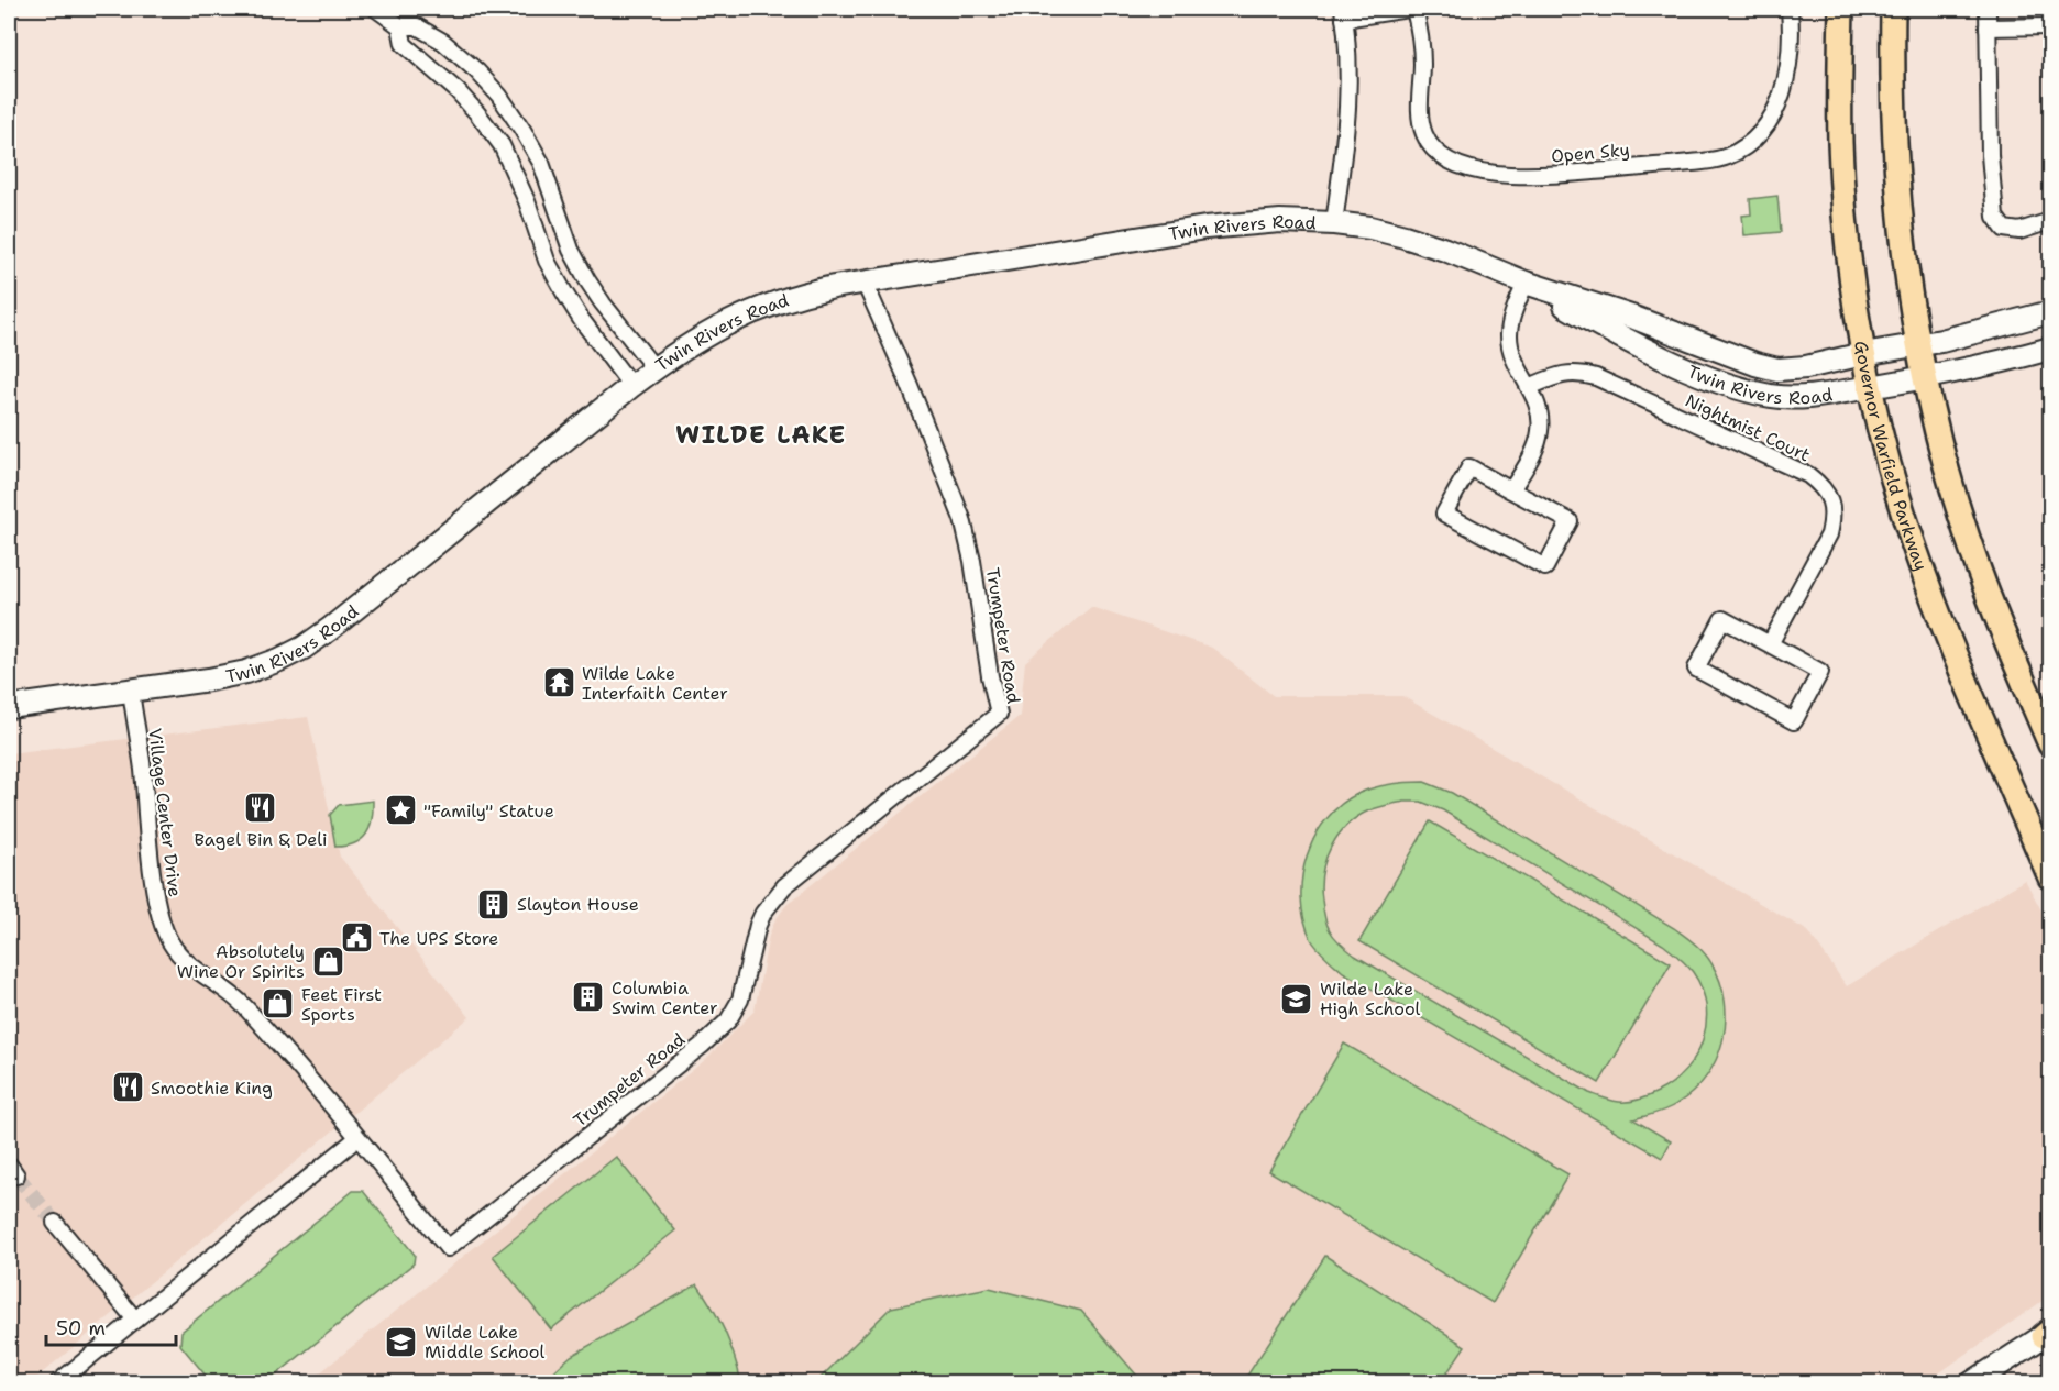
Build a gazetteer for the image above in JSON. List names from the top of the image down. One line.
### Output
{"streets":{"main road":["Governor Warfield Parkway"],"street":["Open Sky","Twin Rivers Road","Nightmist Court","Trumpeter Road","Village Center Drive"]},"crossings":[["Twin Rivers Road","Governor Warfield Parkway"],["Twin Rivers Road","Trumpeter Road"],["Twin Rivers Road","Village Center Drive"],["Trumpeter Road","Village Center Drive"]],"districts":["WILDE LAKE"],"places":{"temple":["Wilde Lake Interfaith Center"],"restaurant":["Bagel Bin & Deli","Smoothie King"],"place":["\"Family\" Statue"],"building":["Slayton House","Columbia Swim Center"],"public building":["The UPS Store"],"shop":["Absolutely Wine Or Spirits","Feet First Sports"],"school or university":["Wilde Lake High School","Wilde Lake Middle School"]},"scale_bar":"50 m"}
